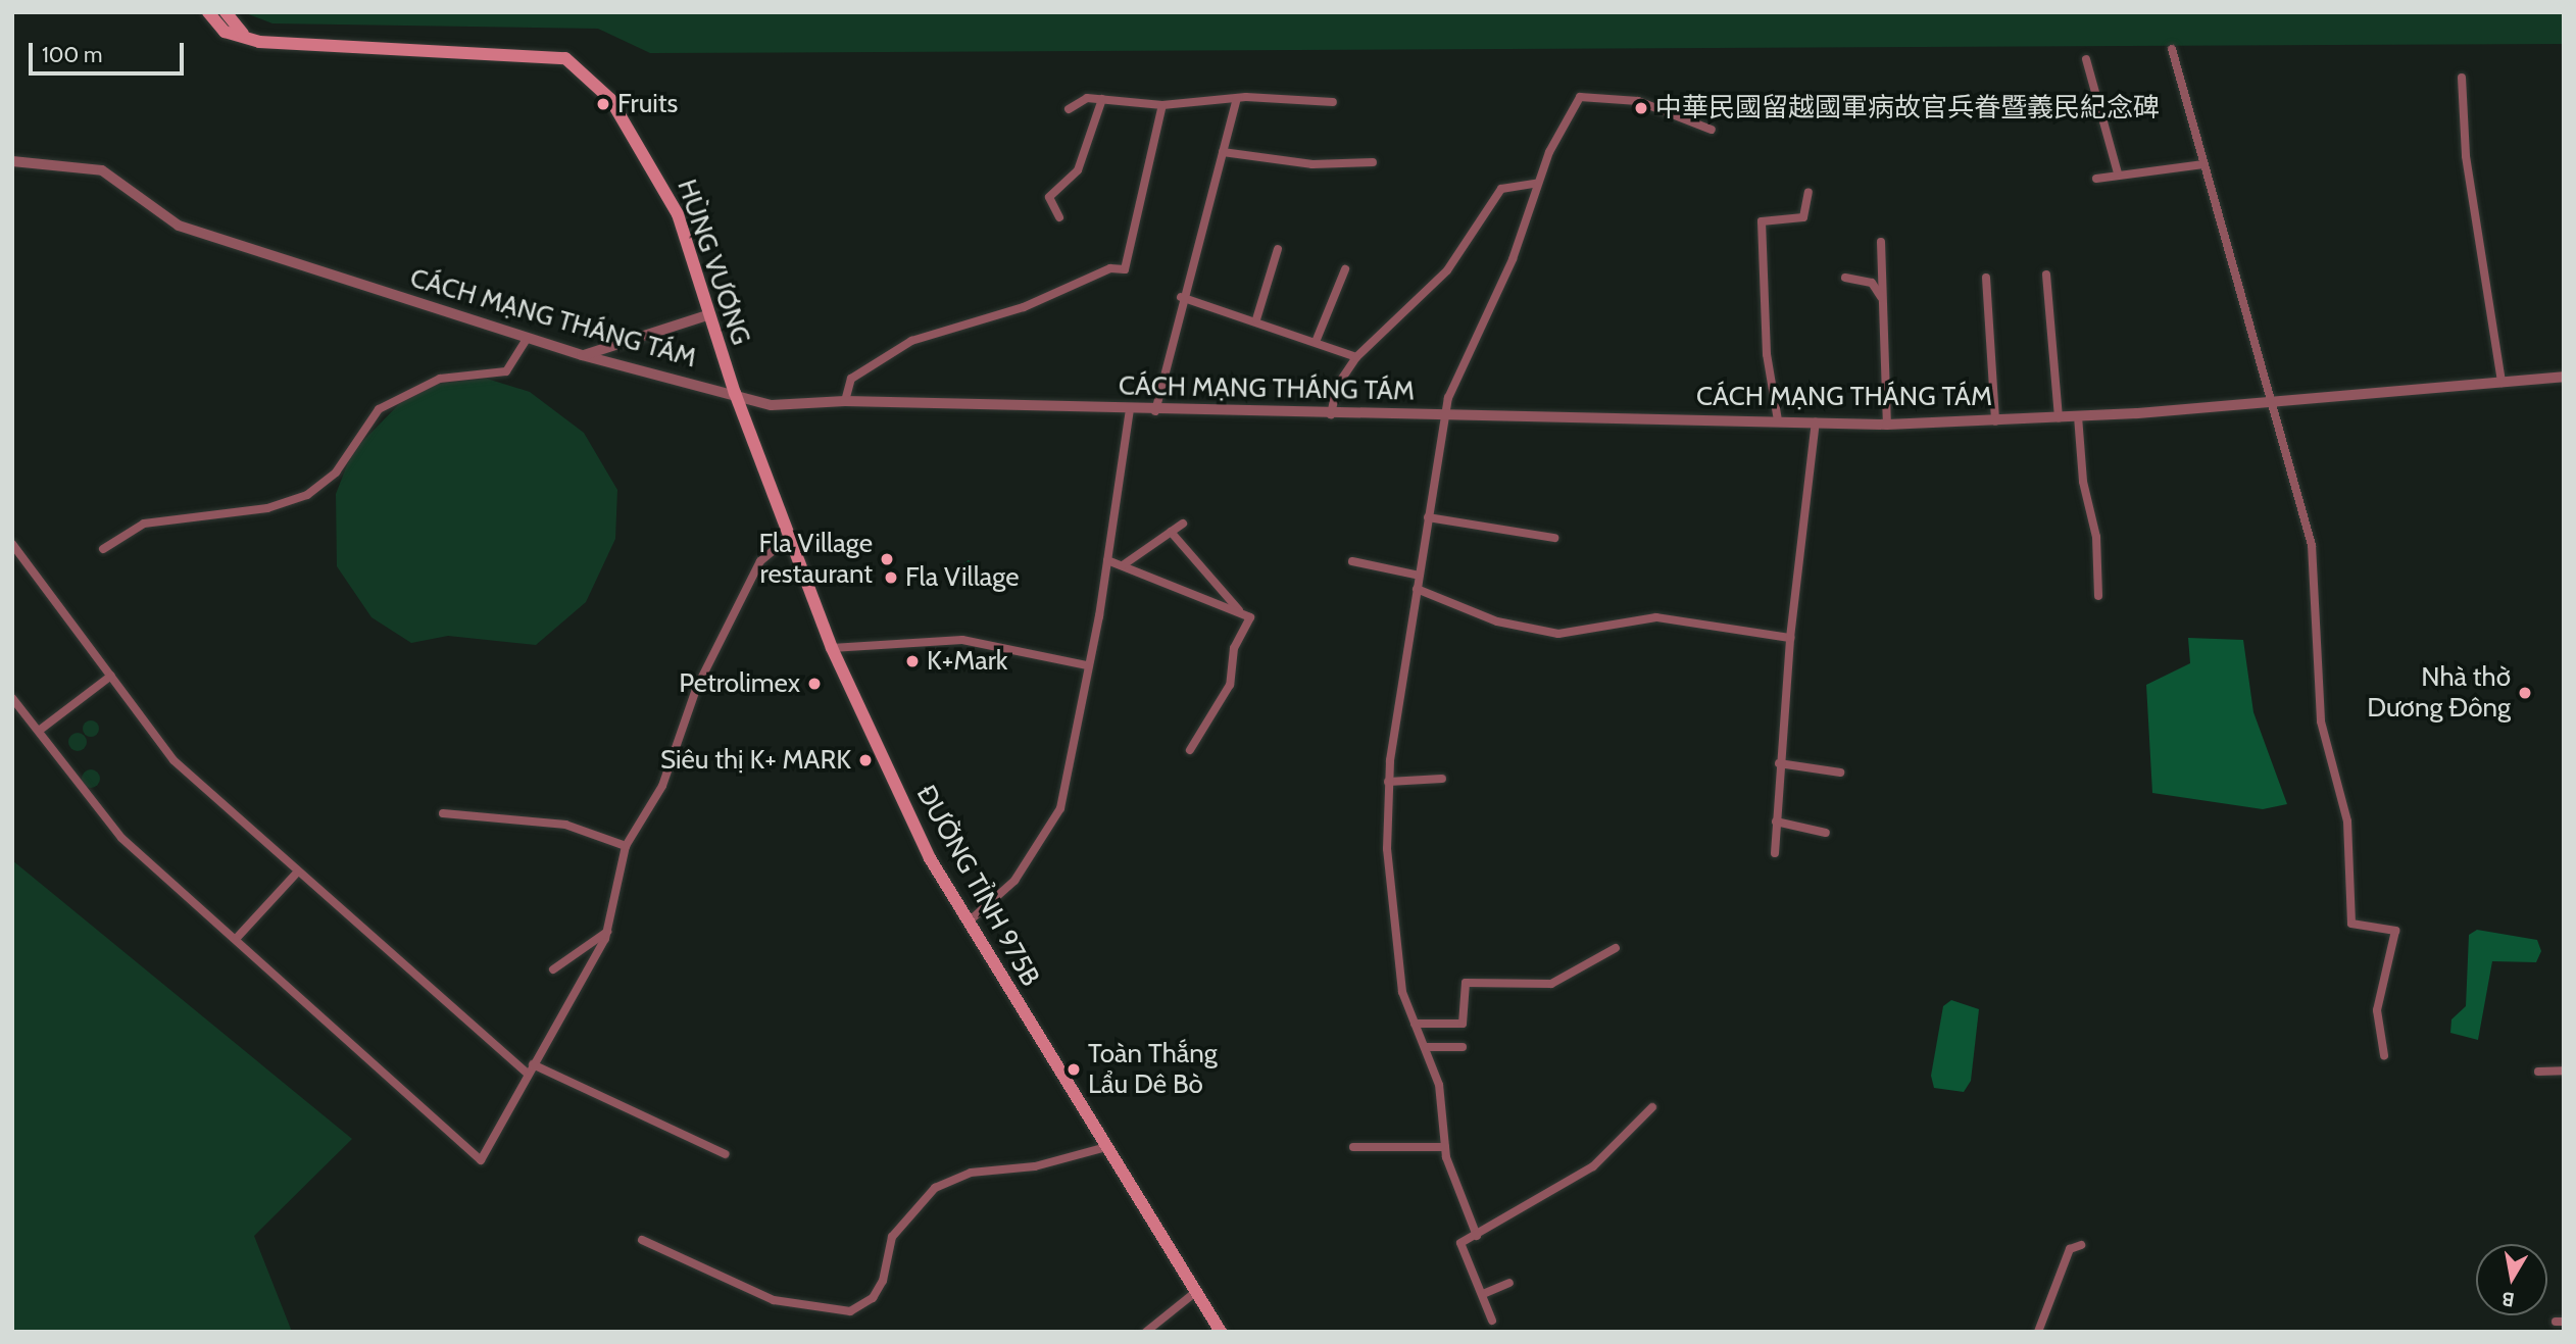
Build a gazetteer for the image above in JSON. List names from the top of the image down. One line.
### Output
{"streets":{"main road":["HÙNG VƯƠNG","ĐƯỜNG TỈNH 975B"],"street":["CÁCH MẠNG THÁNG TÁM"]},"crossings":[["HÙNG VƯƠNG","CÁCH MẠNG THÁNG TÁM"],["HÙNG VƯƠNG","ĐƯỜNG TỈNH 975B"],["CÁCH MẠNG THÁNG TÁM","ĐƯỜNG TỈNH 975B"]],"places":["Fruits","中華民國留越國軍病故官兵眷暨義民紀念碑","Fla Village restaurant","Fla Village","K+Mark","Petrolimex","Nhà thờ Dương Đông","Siêu thị K+ MARK","Toàn Thắng Lẩu Dê Bò"],"scale_bar":"100 m","north":"bottom"}
